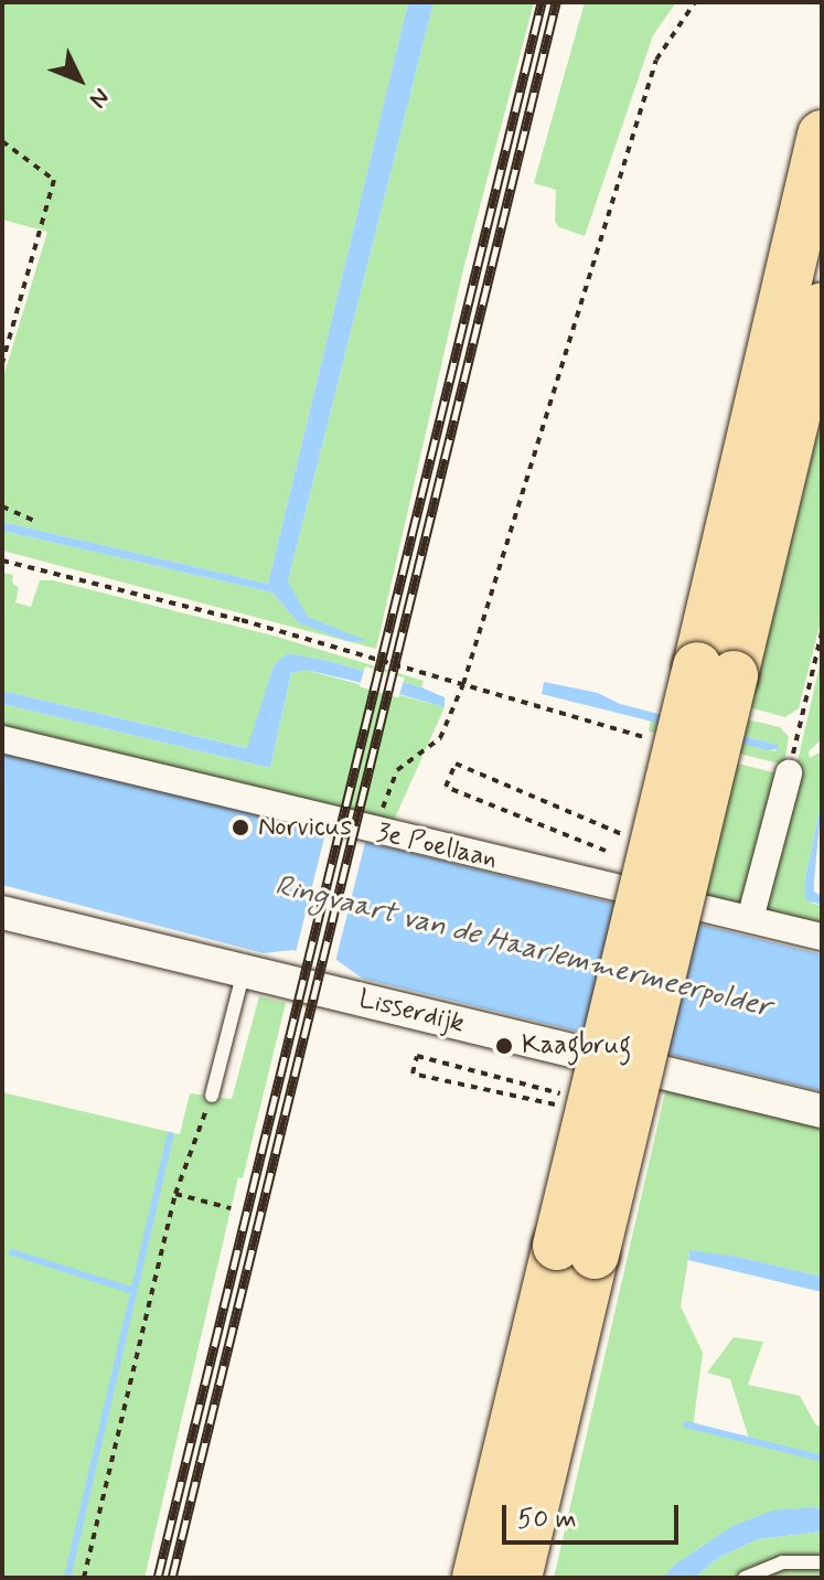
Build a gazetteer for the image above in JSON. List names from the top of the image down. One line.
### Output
{"streets":{"street":["3e Poellaan","Lisserdijk"]},"water":["Ringvaart van de Haarlemmermeerpolder"],"places":["Norvicus","Kaagbrug"],"scale_bar":"50 m","north":"bottom right"}
